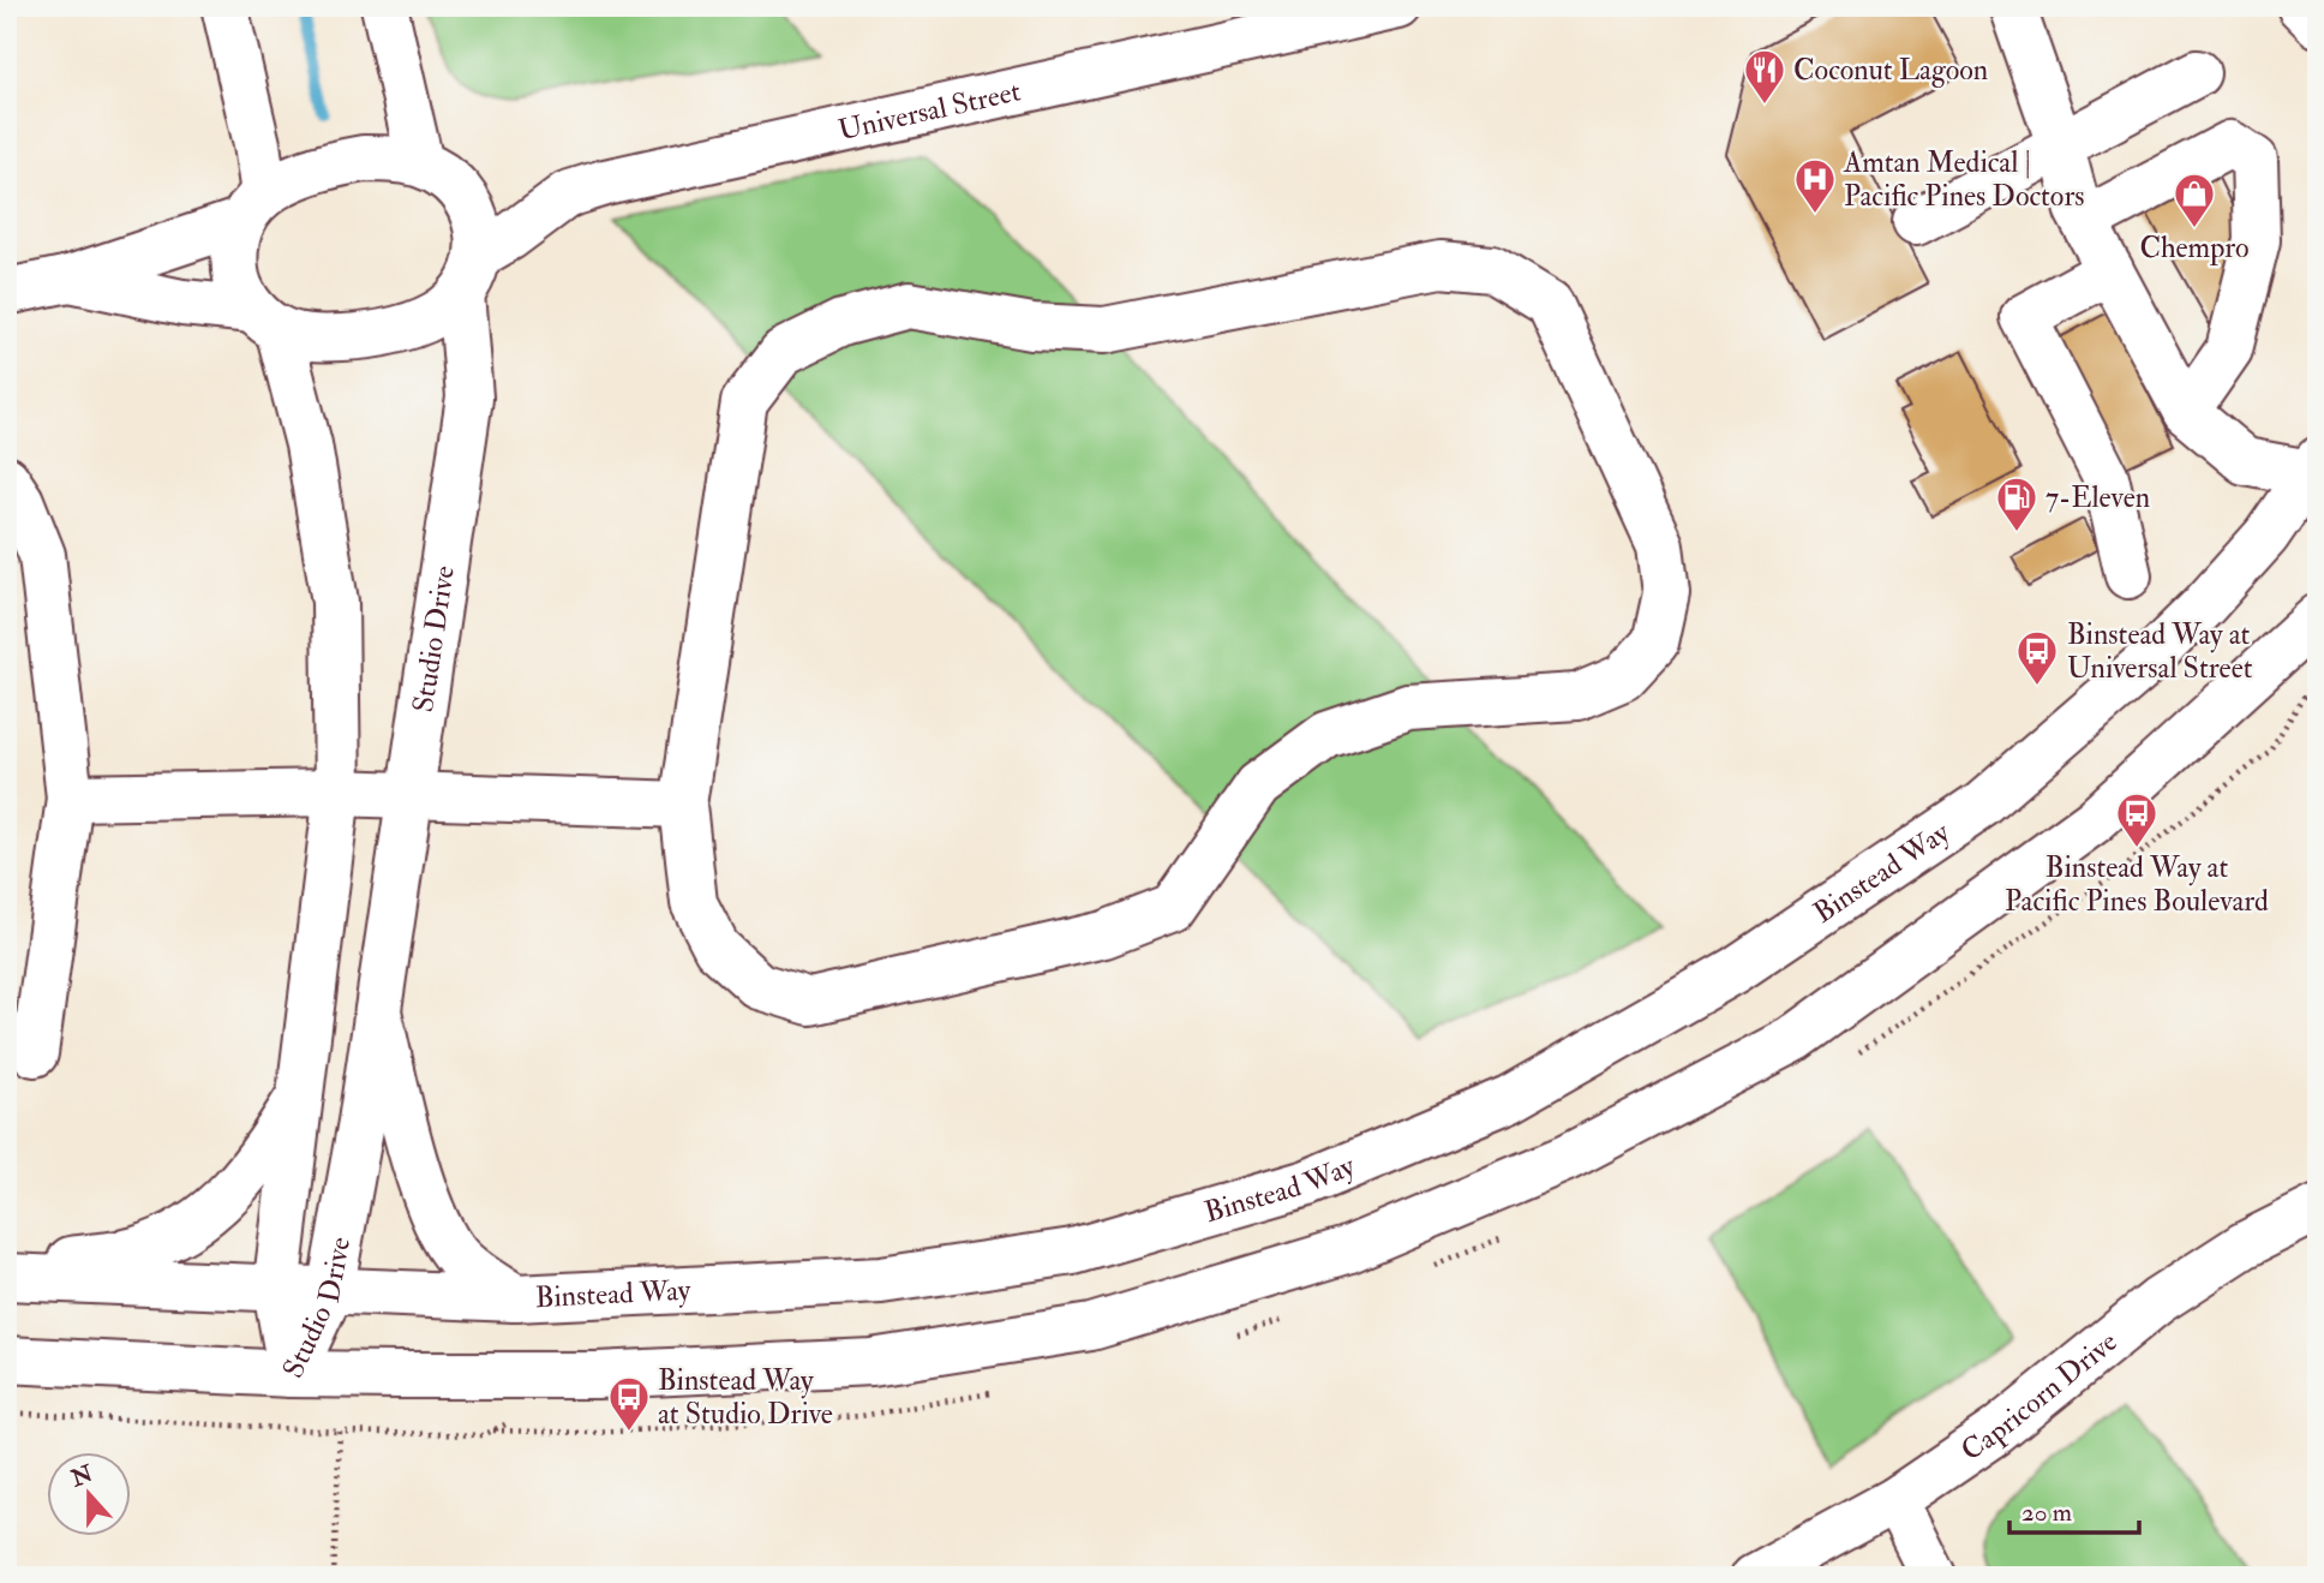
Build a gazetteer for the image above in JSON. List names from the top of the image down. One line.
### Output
{"streets":{"main road":["Universal Street","Studio Drive","Binstead Way","Capricorn Drive"]},"crossings":[["Universal Street","Studio Drive"],["Studio Drive","Binstead Way"]],"places":{"restaurant":["Coconut Lagoon"],"hospital":["Amtan Medical | Pacific Pines Doctors"],"shop":["Chempro"],"fuel station":["7-Eleven"],"bus stop":["Binstead Way at Universal Street","Binstead Way at Pacific Pines Boulevard","Binstead Way at Studio Drive"]},"scale_bar":"20 m","north":"top"}
